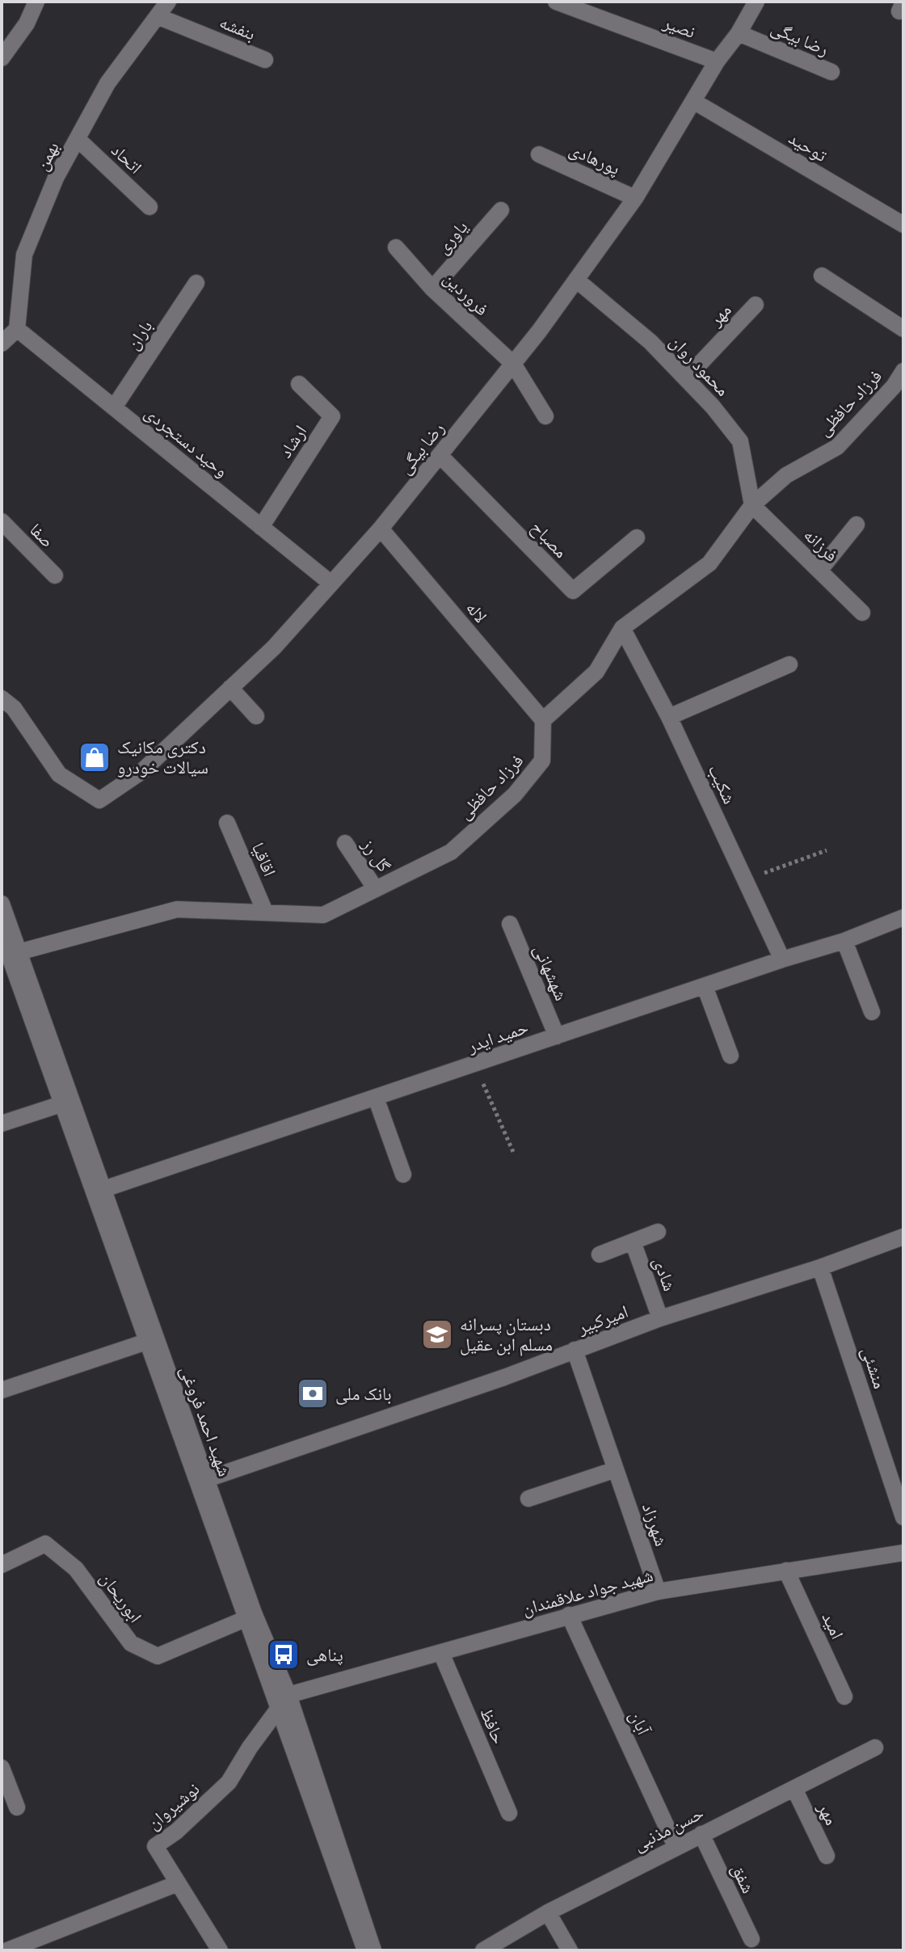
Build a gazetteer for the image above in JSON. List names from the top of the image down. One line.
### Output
{"streets":{"street":["نصیر","بنفشه","رضا بیگی","توحید","بهمن","اتحاد","پورهادی","یاوری","فروردین","مهر","باران","محمود روان","فرزاد حافظی","وحید دستجردی","ارشاد","صفا","مصباح","فرزانه","لاله","شکیب","گل رز","اقاقیا","شهشهانی","حمید ایدر","شادی","امیرکبیر","منشئی","شهید احمد فروغی","شهرزاد","شهید جواد علاقمندان","ابوریحان","امید","آبان","حافظ","نوشیروان","حسن مذنبی","شفق"]},"crossings":[["نصیر","رضا بیگی"],["بنفشه","بهمن"],["رضا بیگی","توحید"],["رضا بیگی","پورهادی"],["رضا بیگی","فروردین"],["رضا بیگی","محمود روان"],["رضا بیگی","وحید دستجردی"],["رضا بیگی","مصباح"],["رضا بیگی","لاله"],["بهمن","اتحاد"],["بهمن","وحید دستجردی"],["یاوری","فروردین"],["مهر","محمود روان"],["مهر","حسن مذنبی"],["باران","وحید دستجردی"],["محمود روان","فرزاد حافظی"],["محمود روان","فرزانه"],["فرزاد حافظی","فرزانه"],["فرزاد حافظی","لاله"],["فرزاد حافظی","شکیب"],["فرزاد حافظی","گل رز"],["فرزاد حافظی","اقاقیا"],["فرزاد حافظی","شهید احمد فروغی"],["وحید دستجردی","ارشاد"],["شکیب","حمید ایدر"],["شهشهانی","حمید ایدر"],["حمید ایدر","شهید احمد فروغی"],["شادی","امیرکبیر"],["امیرکبیر","منشئی"],["امیرکبیر","شهید احمد فروغی"],["امیرکبیر","شهرزاد"],["شهید احمد فروغی","شهید جواد علاقمندان"],["شهید احمد فروغی","ابوریحان"],["شهید احمد فروغی","نوشیروان"],["شهرزاد","شهید جواد علاقمندان"],["شهید جواد علاقمندان","امید"],["شهید جواد علاقمندان","آبان"],["شهید جواد علاقمندان","حافظ"],["شهید جواد علاقمندان","نوشیروان"],["آبان","حسن مذنبی"],["حسن مذنبی","شفق"]],"places":{"shop":["دکتری مکانیک سیالات خودرو"],"school or university":["دبستان پسرانه مسلم ابن عقیل"],"bank":["بانک ملی"],"bus stop":["پناهی"]}}
